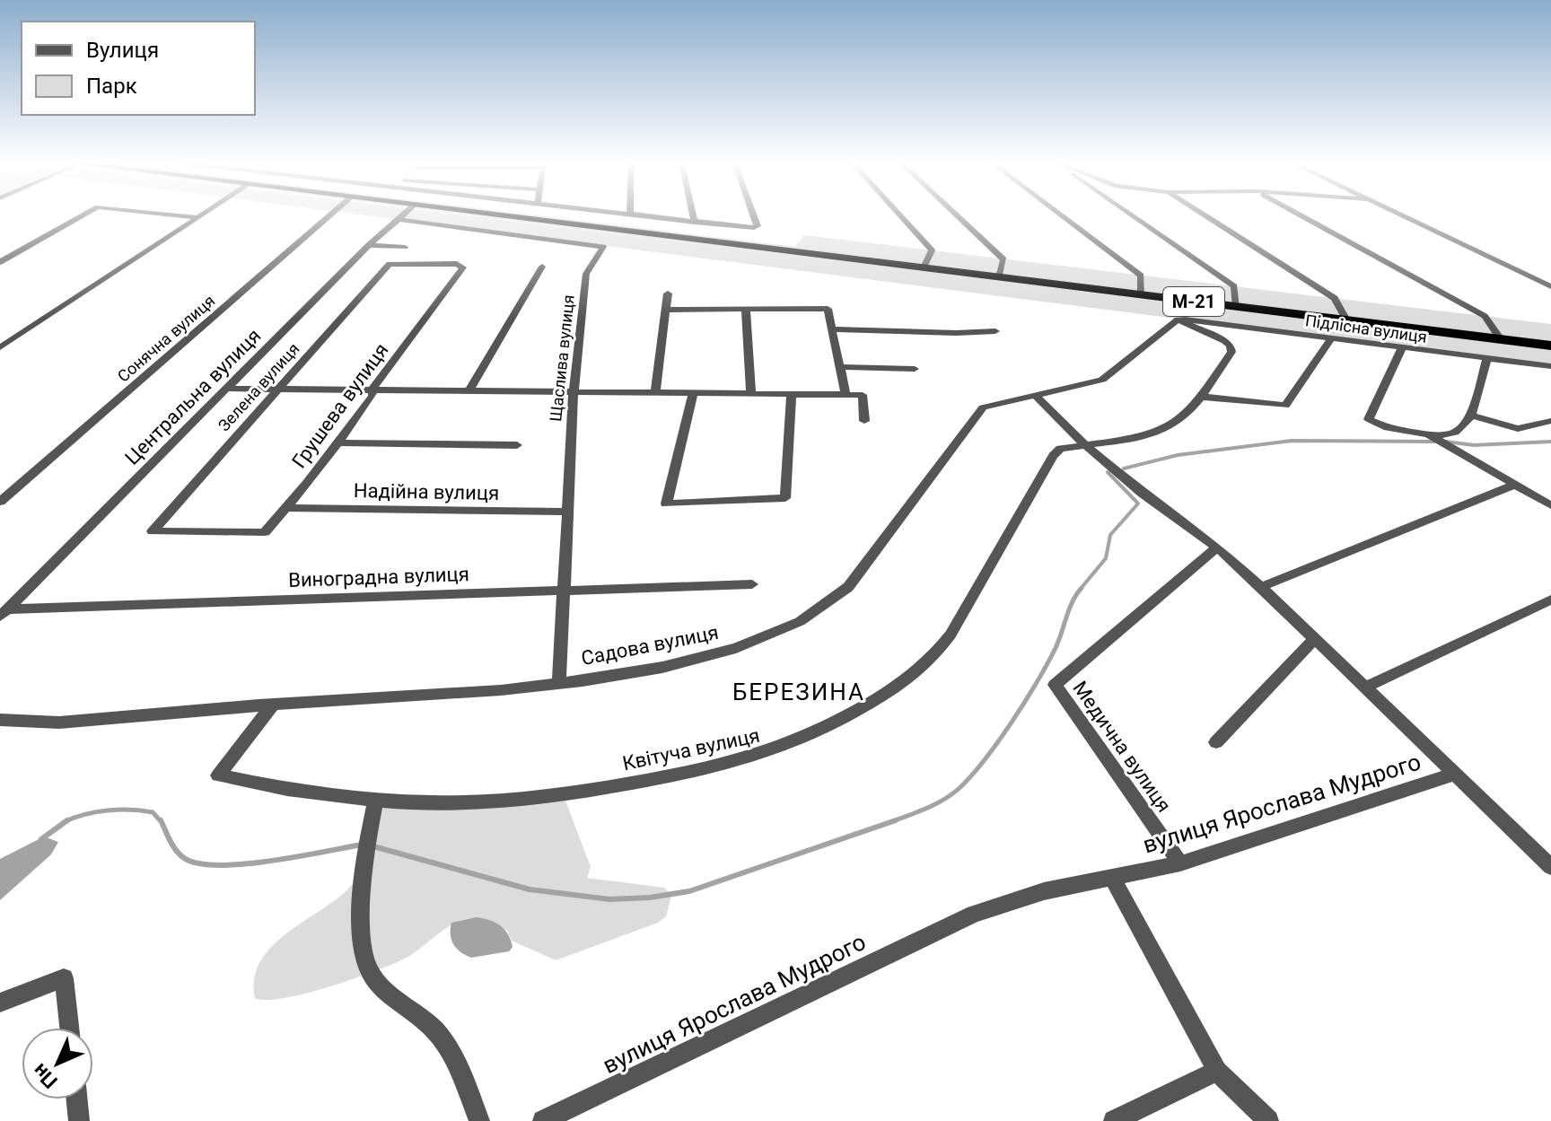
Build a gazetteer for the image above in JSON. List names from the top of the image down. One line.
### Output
{"streets":{"highway":["М-21"],"street":["Підлісна вулиця","Сонячна вулиця","Щаслива вулиця","Зелена вулиця","Центральна вулиця","Грушева вулиця","Надійна вулиця","Виноградна вулиця","Садова вулиця","Медична вулиця","Квітуча вулиця","вулиця Ярослава Мудрого"]},"crossings":[["Підлісна вулиця","Садова вулиця"],["Підлісна вулиця","Квітуча вулиця"],["Щаслива вулиця","Центральна вулиця"],["Щаслива вулиця","Надійна вулиця"],["Щаслива вулиця","Виноградна вулиця"],["Щаслива вулиця","Садова вулиця"],["Зелена вулиця","Грушева вулиця"],["Центральна вулиця","Виноградна вулиця"],["Грушева вулиця","Надійна вулиця"],["Садова вулиця","Квітуча вулиця"],["Медична вулиця","вулиця Ярослава Мудрого"]],"districts":["БЕРЕЗИНА"],"legend":["Вулиця","Парк"],"north":"bottom left"}
